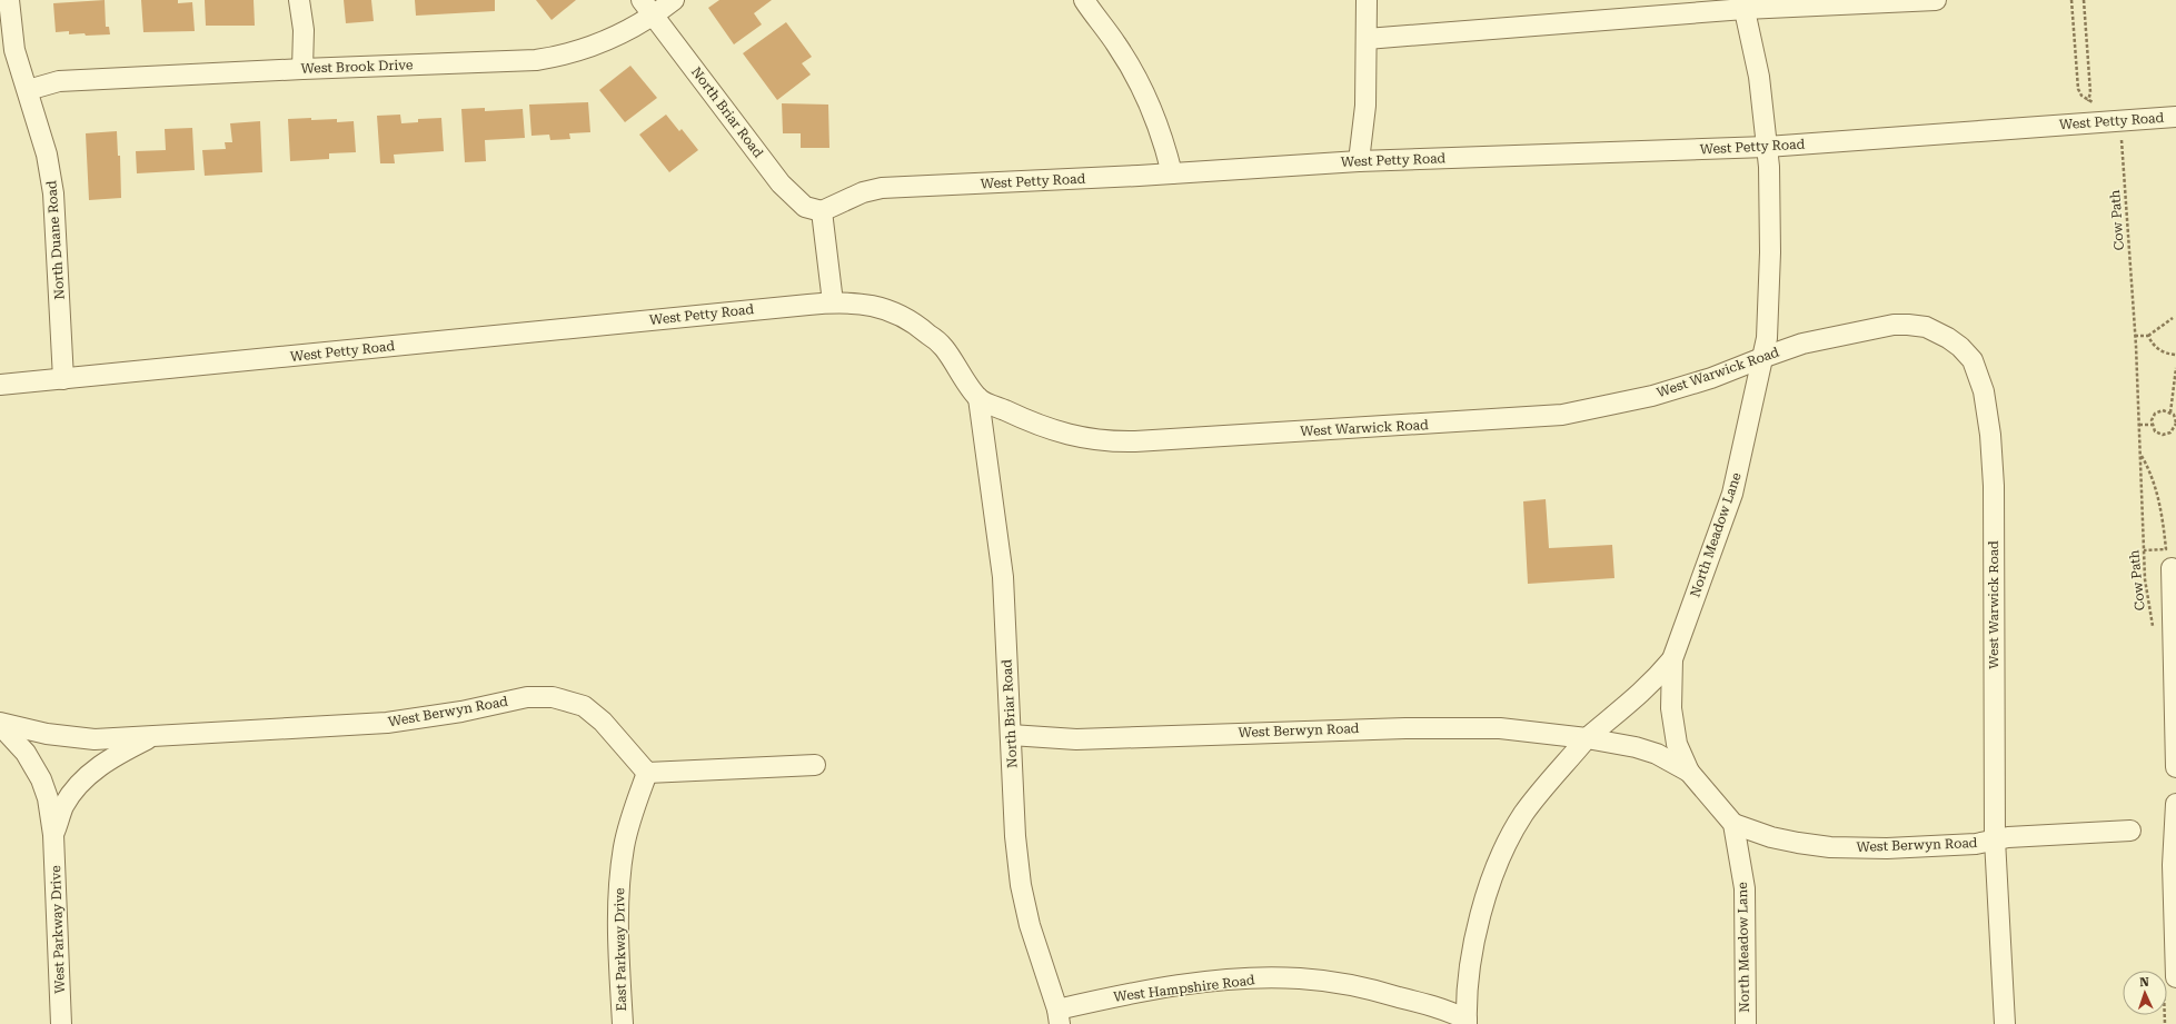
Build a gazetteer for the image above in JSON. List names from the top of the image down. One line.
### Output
{"streets":{"street":["West Brook Drive","North Briar Road","West Petty Road","North Duane Road","West Warwick Road","North Meadow Lane","West Berwyn Road","West Parkway Drive","East Parkway Drive","West Hampshire Road"],"path":["Cow Path"]},"crossings":[["West Brook Drive","North Briar Road"],["West Brook Drive","North Duane Road"],["North Briar Road","West Petty Road"],["North Briar Road","West Warwick Road"],["North Briar Road","West Berwyn Road"],["North Briar Road","West Hampshire Road"],["West Petty Road","North Duane Road"],["West Petty Road","North Meadow Lane"],["West Warwick Road","North Meadow Lane"],["West Warwick Road","West Berwyn Road"],["North Meadow Lane","West Berwyn Road"],["West Berwyn Road","West Parkway Drive"],["West Berwyn Road","East Parkway Drive"]],"north":"top"}
